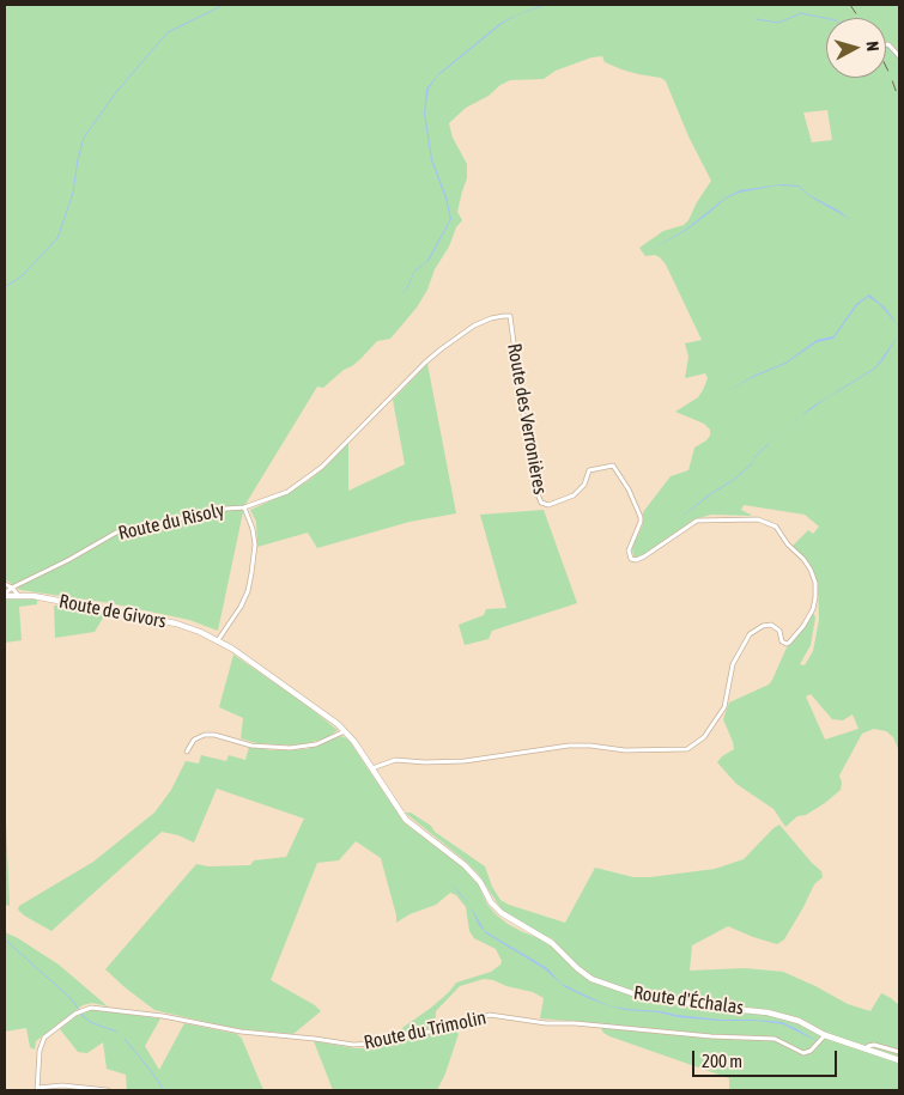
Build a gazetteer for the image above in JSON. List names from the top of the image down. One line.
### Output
{"streets":{"street":["Route des Verronières","Route du Risoly","Route de Givors","Route d'Échalas","Route du Trimolin"]},"crossings":[["Route des Verronières","Route du Risoly"],["Route des Verronières","Route d'Échalas"],["Route du Risoly","Route de Givors"],["Route de Givors","Route d'Échalas"],["Route d'Échalas","Route du Trimolin"]],"scale_bar":"200 m","north":"right"}
